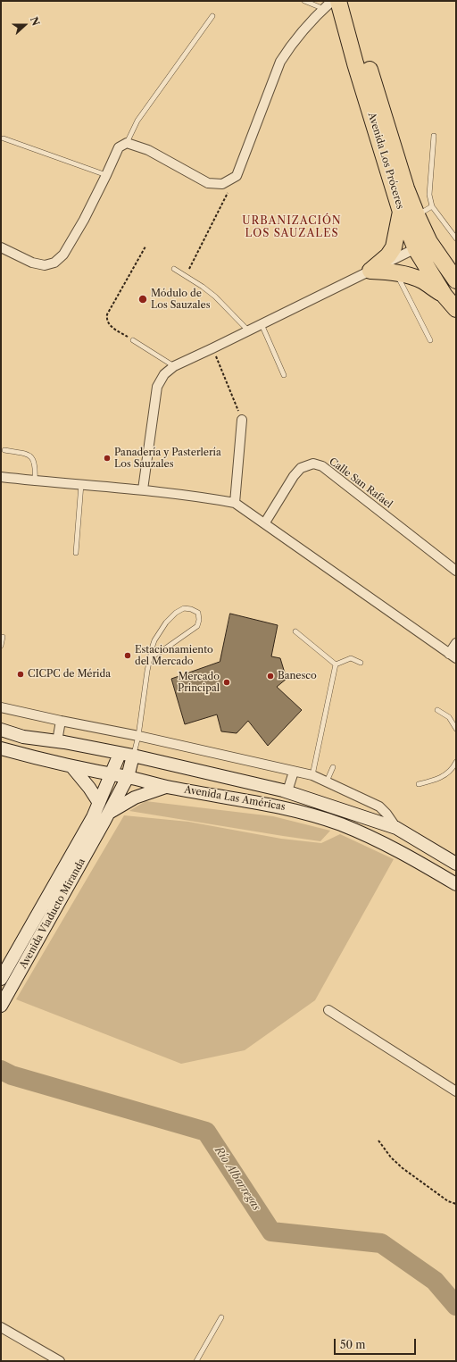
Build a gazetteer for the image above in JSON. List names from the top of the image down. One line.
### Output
{"streets":{"highway":["Avenida Los Próceres"],"street":["Calle San Rafael","Avenida Las Américas","Avenida Viaducto Miranda"]},"districts":["URBANIZACIÓN LOS SAUZALES"],"water":["Río Albarregas"],"places":["Módulo de Los Sauzales","Panadería y Pasterlería Los Sauzales","Estacionamiento del Mercado","CICPC de Mérida","Banesco","Mercado Principal"],"scale_bar":"50 m","north":"right"}
